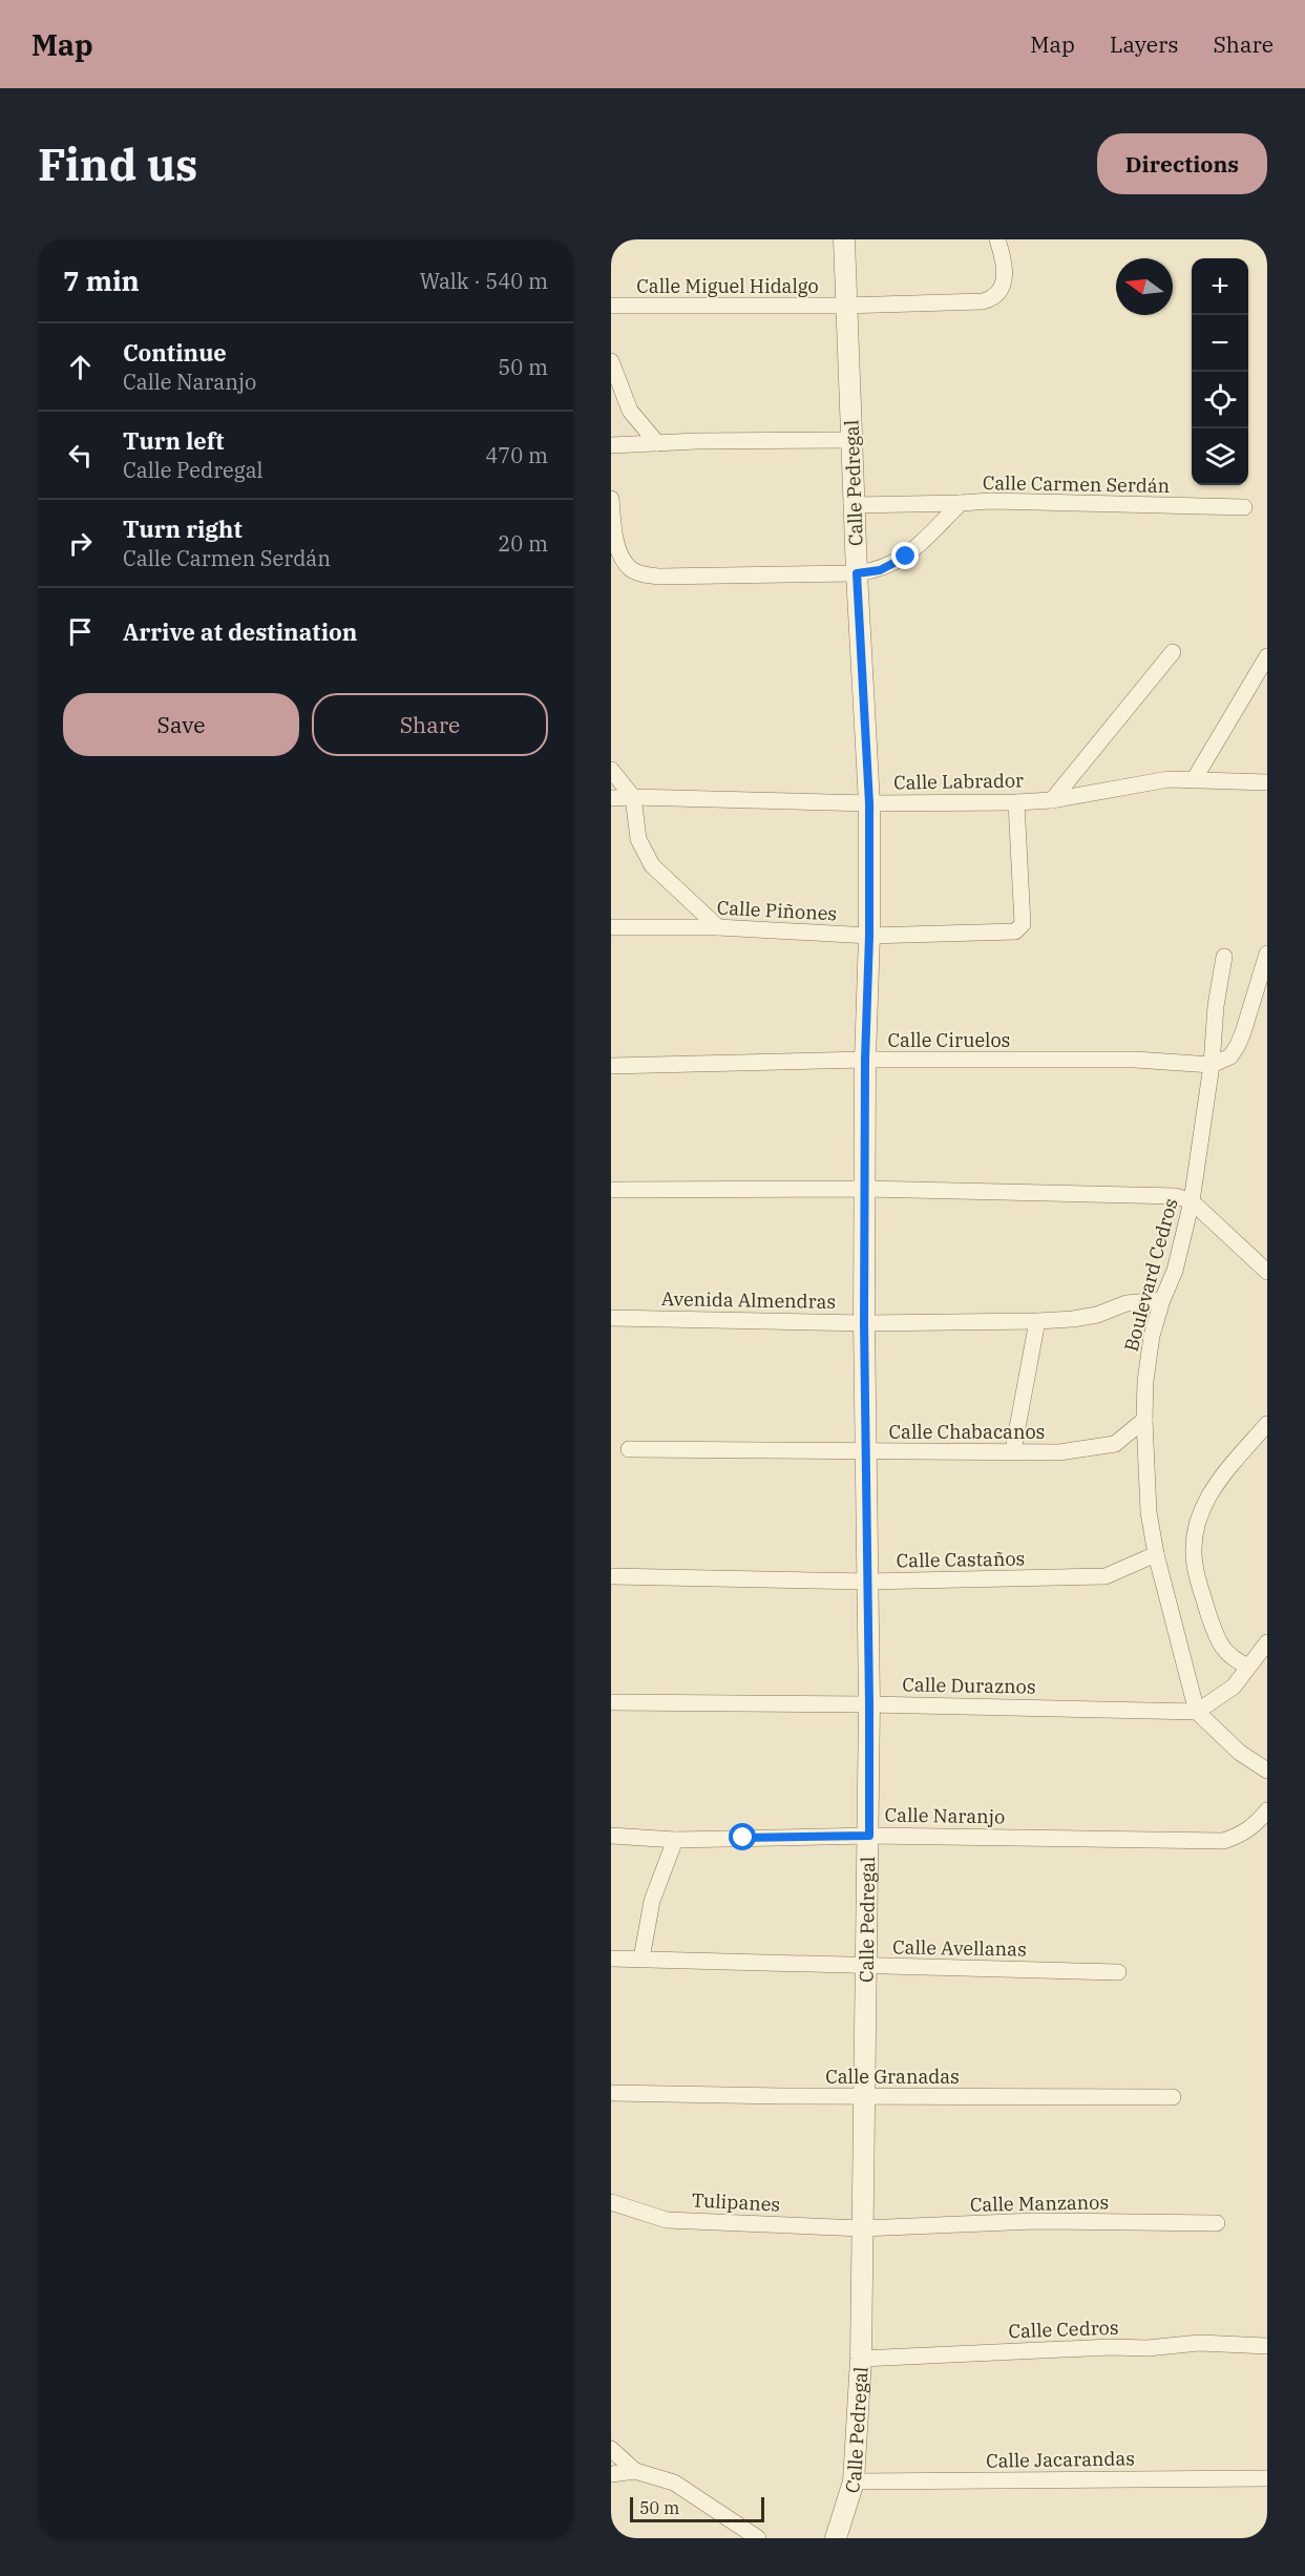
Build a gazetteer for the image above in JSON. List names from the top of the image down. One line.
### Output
{"streets":{"street":["Calle Miguel Hidalgo","Calle Pedregal","Calle Carmen Serdán","Calle Labrador","Calle Piñones","Calle Ciruelos","Boulevard Cedros","Avenida Almendras","Calle Chabacanos","Calle Castaños","Calle Duraznos","Calle Naranjo","Calle Avellanas","Calle Granadas","Tulipanes","Calle Manzanos","Calle Cedros","Calle Jacarandas"]},"crossings":[["Calle Miguel Hidalgo","Calle Pedregal"],["Calle Pedregal","Calle Carmen Serdán"],["Calle Pedregal","Calle Labrador"],["Calle Pedregal","Calle Piñones"],["Calle Pedregal","Calle Ciruelos"],["Calle Pedregal","Avenida Almendras"],["Calle Pedregal","Calle Chabacanos"],["Calle Pedregal","Calle Castaños"],["Calle Pedregal","Calle Duraznos"],["Calle Pedregal","Calle Naranjo"],["Calle Pedregal","Calle Avellanas"],["Calle Pedregal","Calle Granadas"],["Calle Pedregal","Tulipanes"],["Calle Pedregal","Calle Manzanos"],["Calle Pedregal","Calle Cedros"],["Calle Pedregal","Calle Jacarandas"],["Calle Labrador","Calle Piñones"],["Calle Ciruelos","Boulevard Cedros"],["Boulevard Cedros","Avenida Almendras"],["Boulevard Cedros","Calle Chabacanos"],["Boulevard Cedros","Calle Castaños"],["Boulevard Cedros","Calle Duraznos"],["Tulipanes","Calle Manzanos"]],"scale_bar":"50 m","north":"left","page":{"header":"Map","nav":["Map","Layers","Share"],"buttons":["Directions",["Save","Share"]],"title":"Find us","heading":["7 min","Walk · 540 m"],"map_buttons":["+","−"],"list":[["Continue","Calle Naranjo","50 m"],["Turn left","Calle Pedregal","470 m"],["Turn right","Calle Carmen Serdán","20 m"],"Arrive at destination"],"scale":"50 m"}}
